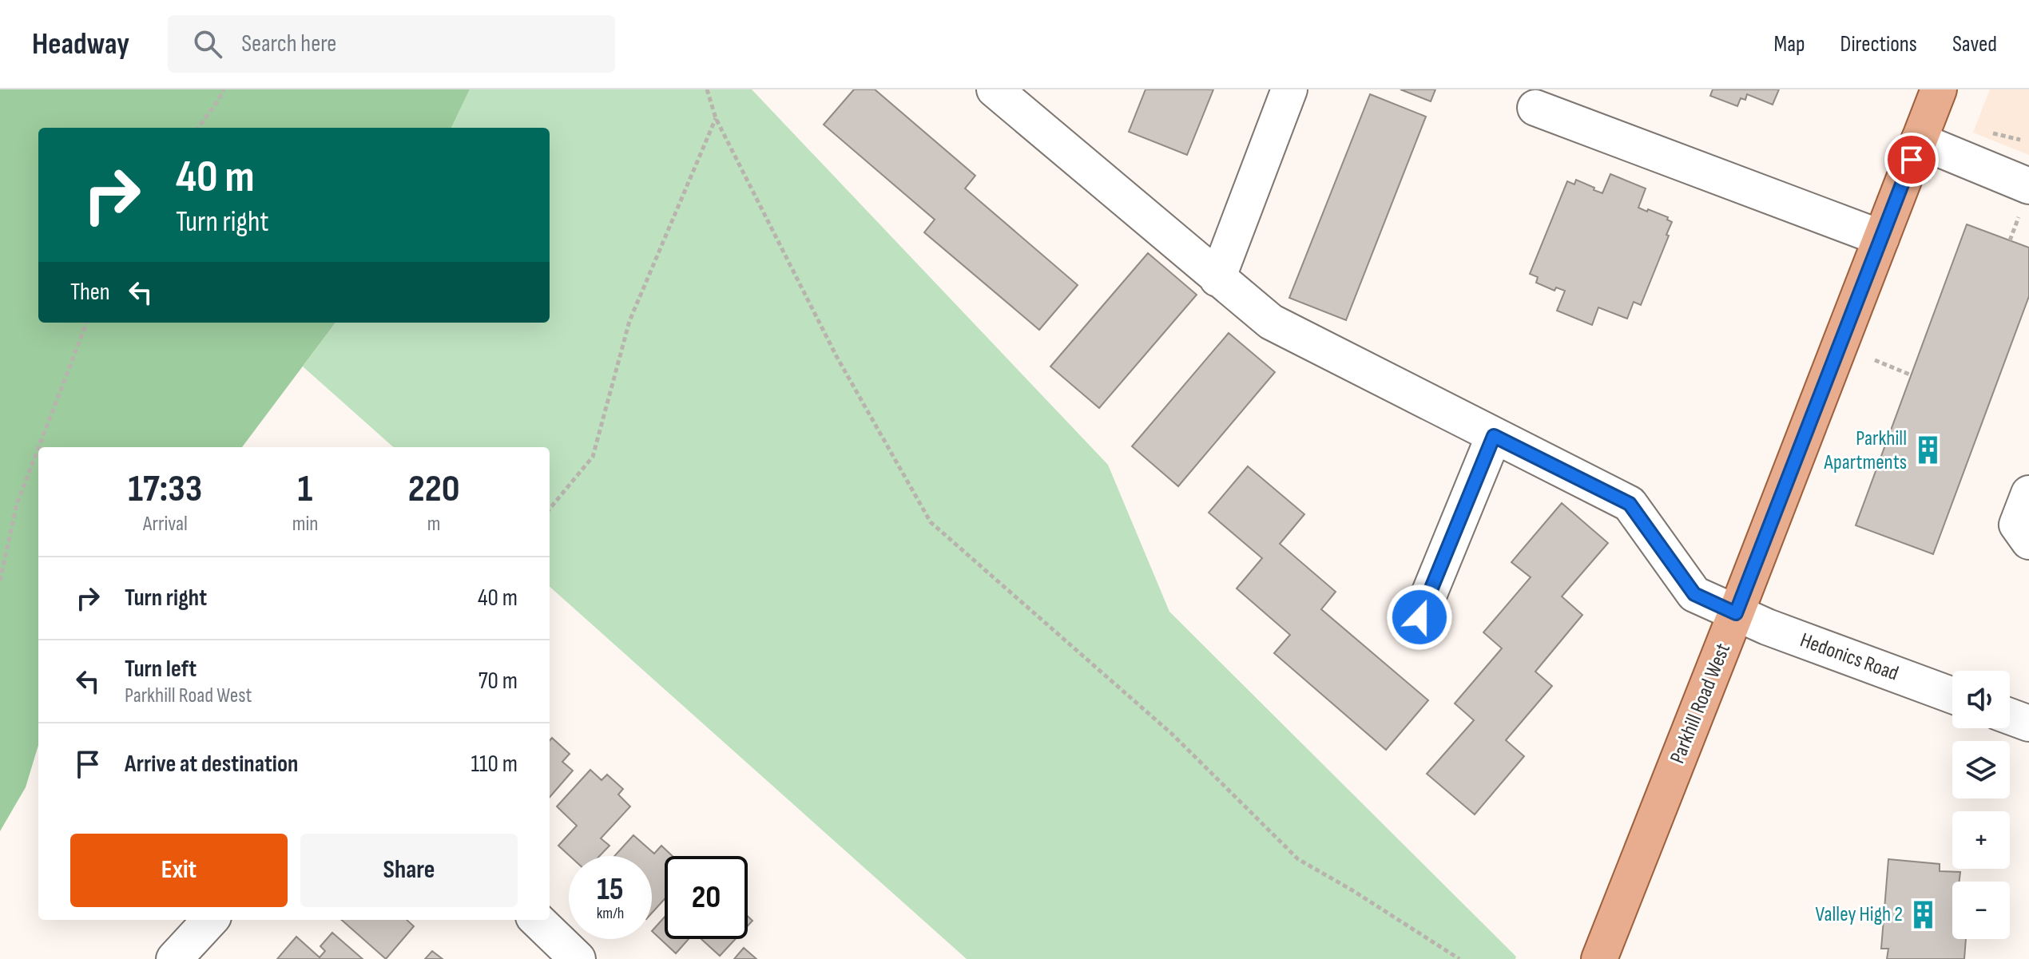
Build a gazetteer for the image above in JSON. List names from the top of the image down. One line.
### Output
{"streets":{"main road":["Parkhill Road West"],"street":["Hedonics Road"]},"crossings":[["Hedonics Road","Parkhill Road West"]],"places":{"building":["Parkhill Apartments","Valley High 2"]},"page":{"header":"Headway","search":"Search here","nav":["Map","Directions","Saved"],"turn":["40 m","Turn right"],"then":"Then","eta":["17:33","Arrival","1","min","220","m"],"list":[{"name":"Turn right","value":"40 m"},{"name":"Turn left","note":"Parkhill Road West","value":"70 m"},{"name":"Arrive at destination","value":"110 m"}],"map_buttons":["+","−"],"buttons":["Exit","Share"],"speed":"15 km/h","limit":"20"}}
